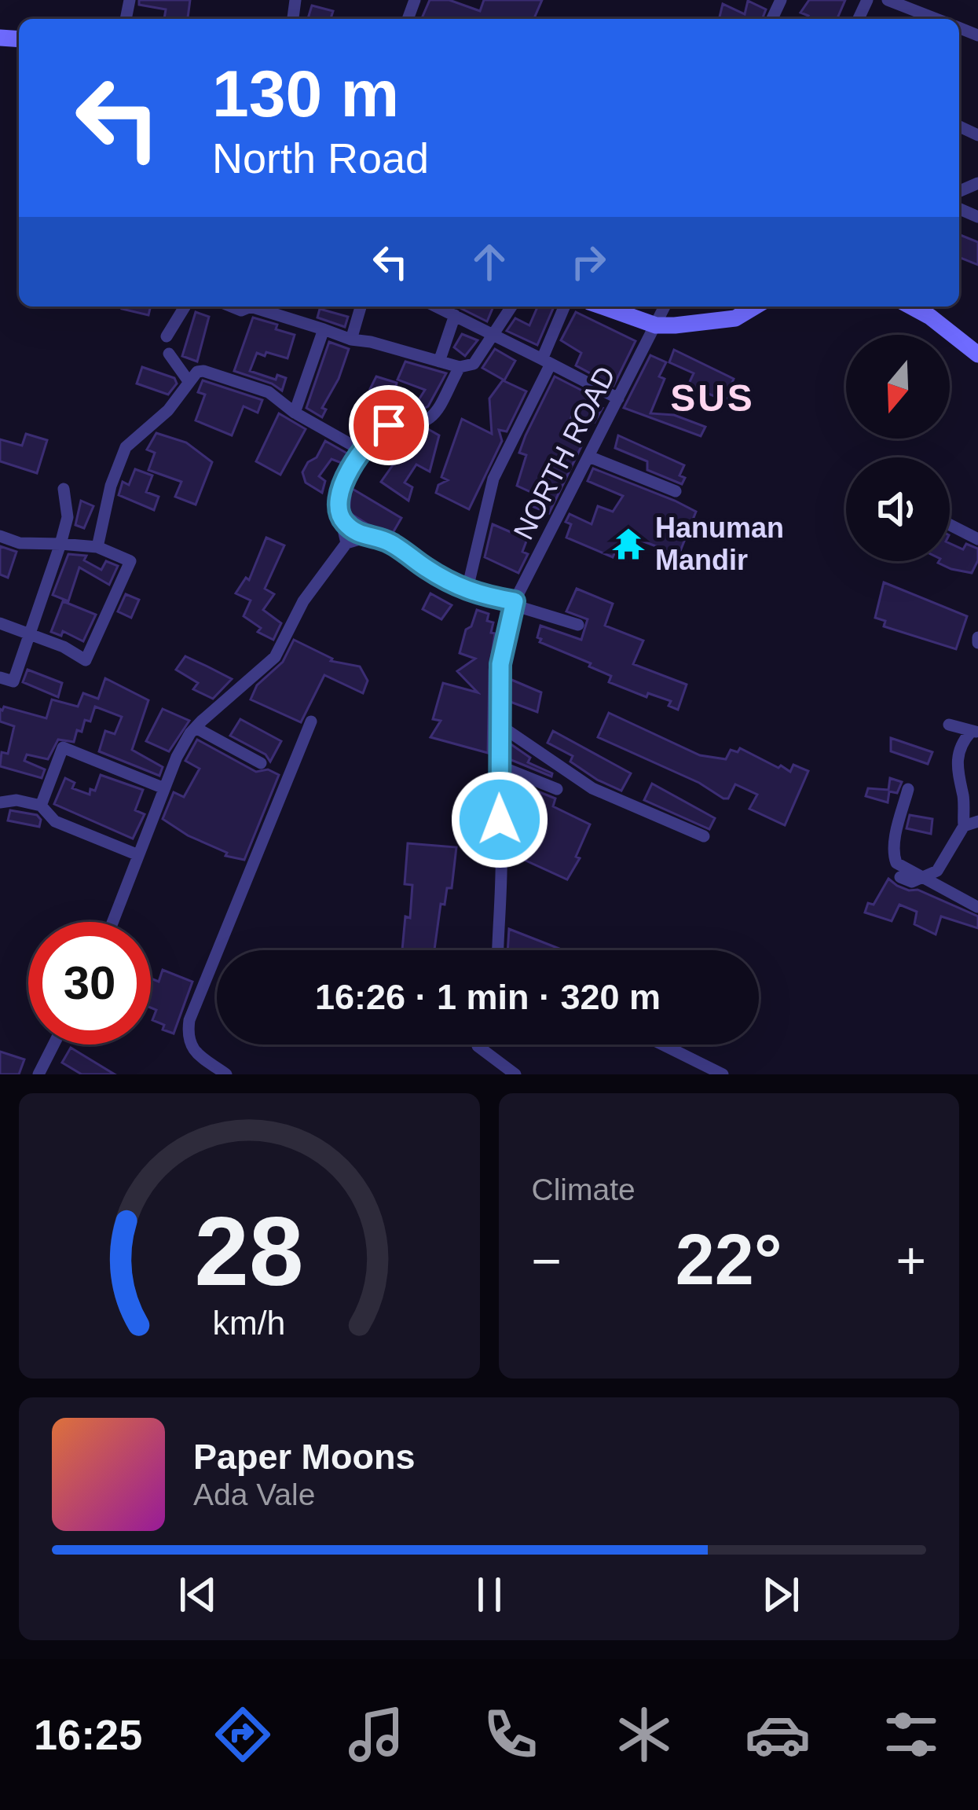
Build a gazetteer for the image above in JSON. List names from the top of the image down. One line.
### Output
{"streets":{"street":["NORTH ROAD"]},"districts":["SUS"],"places":{"temple":["Hanuman Mandir"]},"north":"bottom","page":{"turn":["130 m","North Road"],"limit":"30","trip":"16:26 · 1 min · 320 m","tile":"Climate","heat":["−","22°","+"],"song":["Paper Moons","Ada Vale"],"tabs":"16:25","gauge":["28","km/h"]}}
